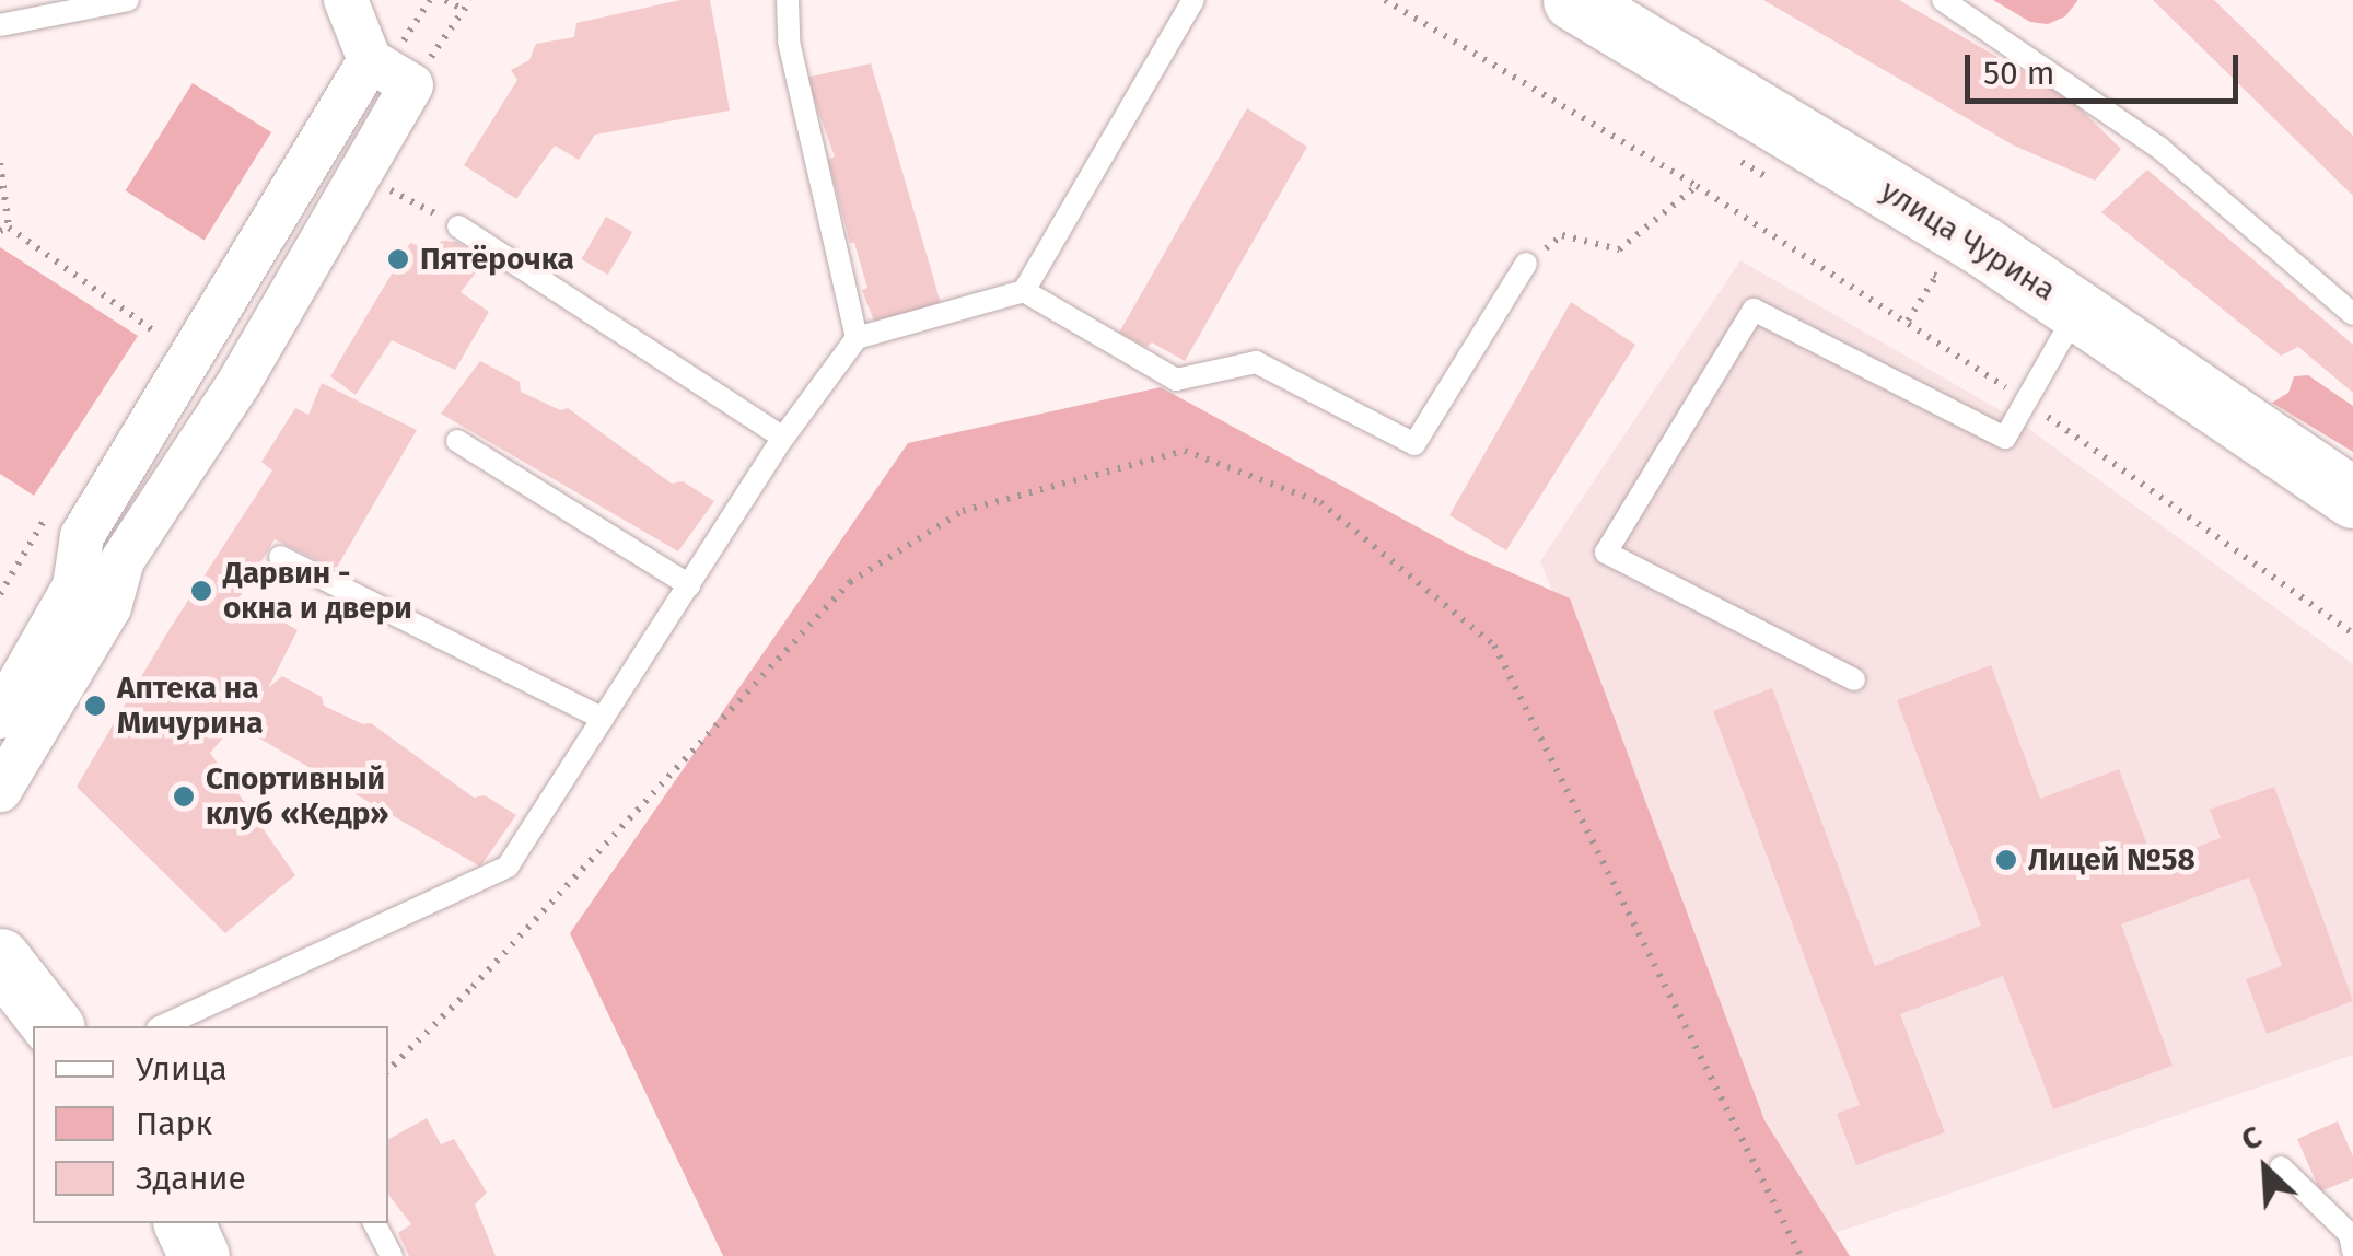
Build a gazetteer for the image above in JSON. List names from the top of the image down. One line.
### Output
{"streets":{"street":["улица Чурина"]},"places":["Пятёрочка","Дарвин - окна и двери","Аптека на Мичурина","Спортивный клуб «Кедр»","Лицей №58"],"legend":["Улица","Парк","Здание"],"scale_bar":"50 m","north":"top left"}
